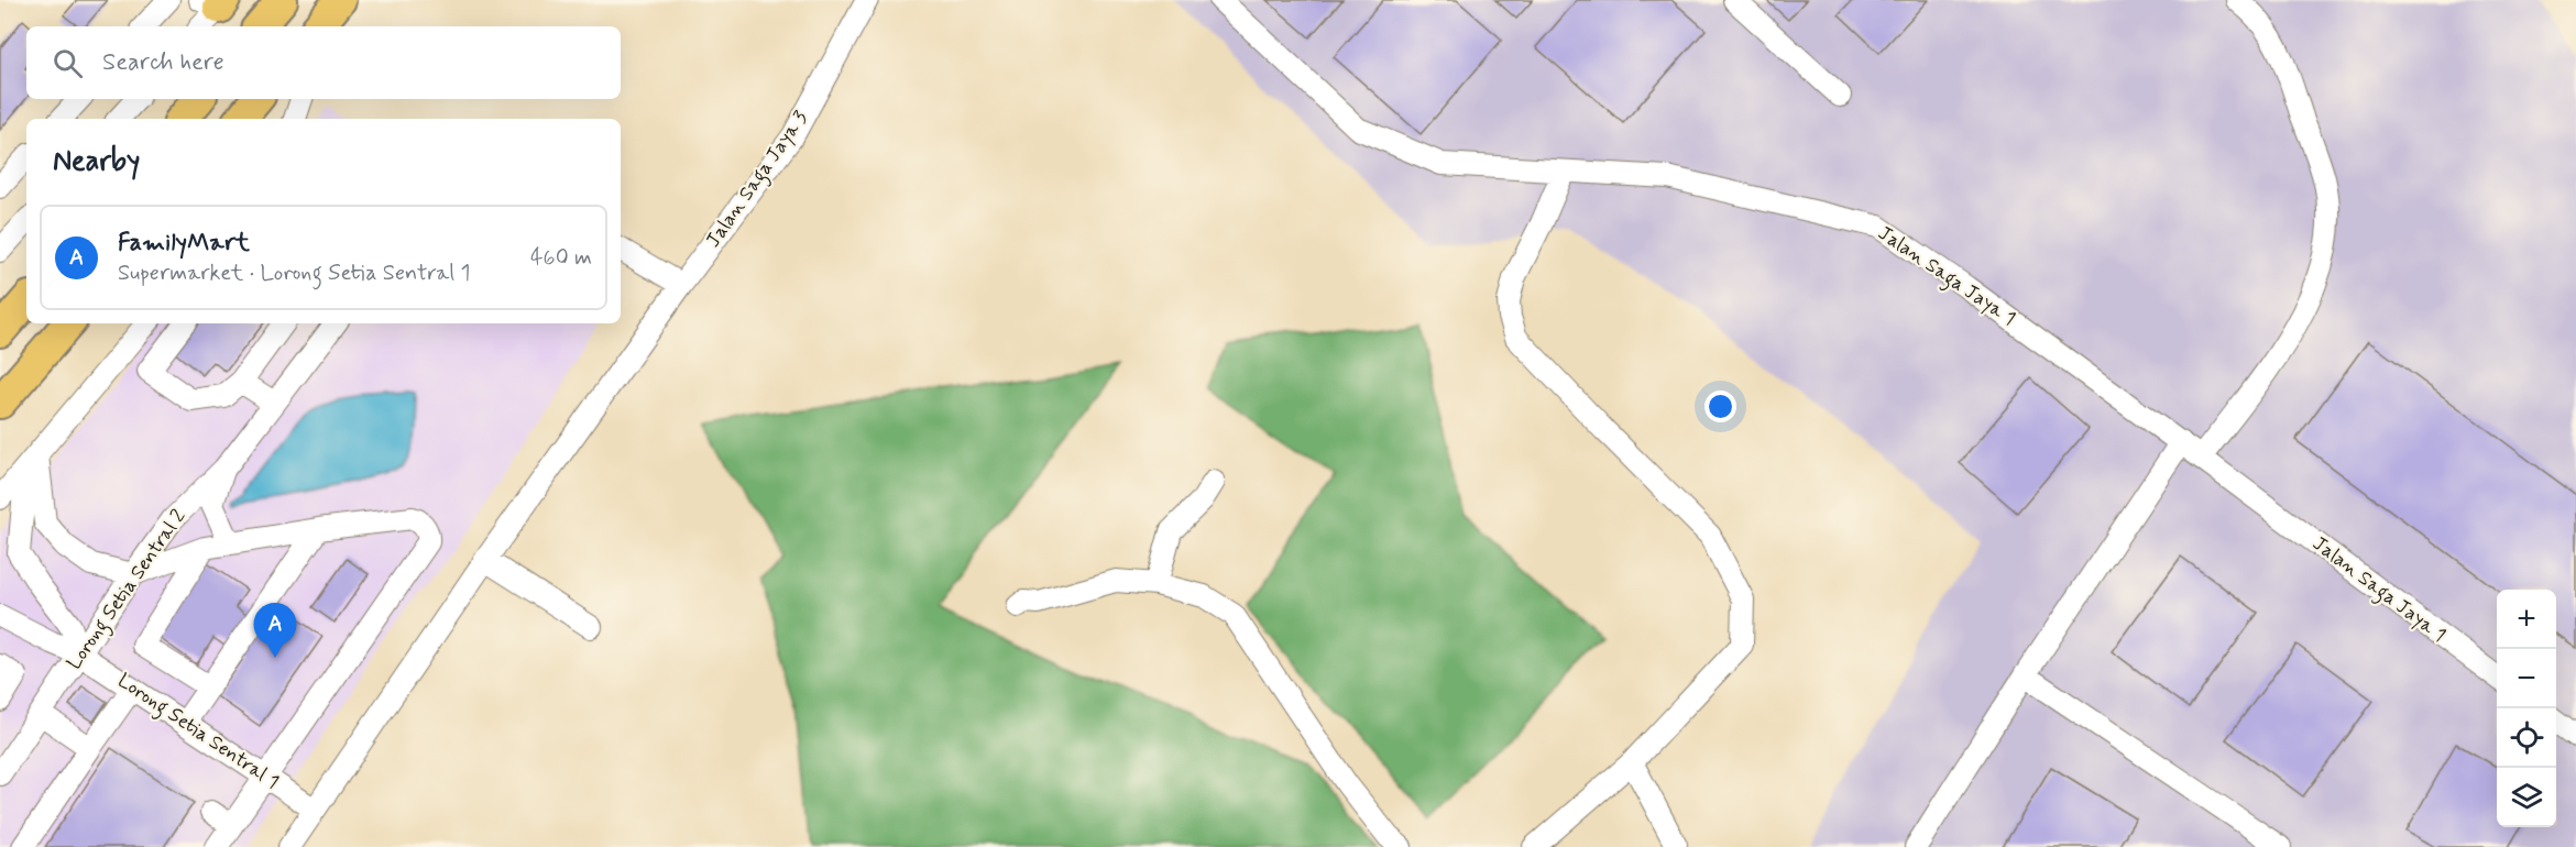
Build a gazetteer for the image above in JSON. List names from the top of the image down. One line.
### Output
{"streets":{"street":["Jalan Saga Jaya 3","Jalan Saga Jaya 1","Lorong Setia Sentral 2","Lorong Setia Sentral 1"]},"crossings":[["Jalan Saga Jaya 3","Lorong Setia Sentral 1"],["Lorong Setia Sentral 2","Lorong Setia Sentral 1"]],"page":{"search":"Search here","heading":"Nearby","list":[{"mark":"A","name":"FamilyMart","note":"Supermarket · Lorong Setia Sentral 1","value":"460 m"}],"map_buttons":["+","−"],"pins":"A"}}
